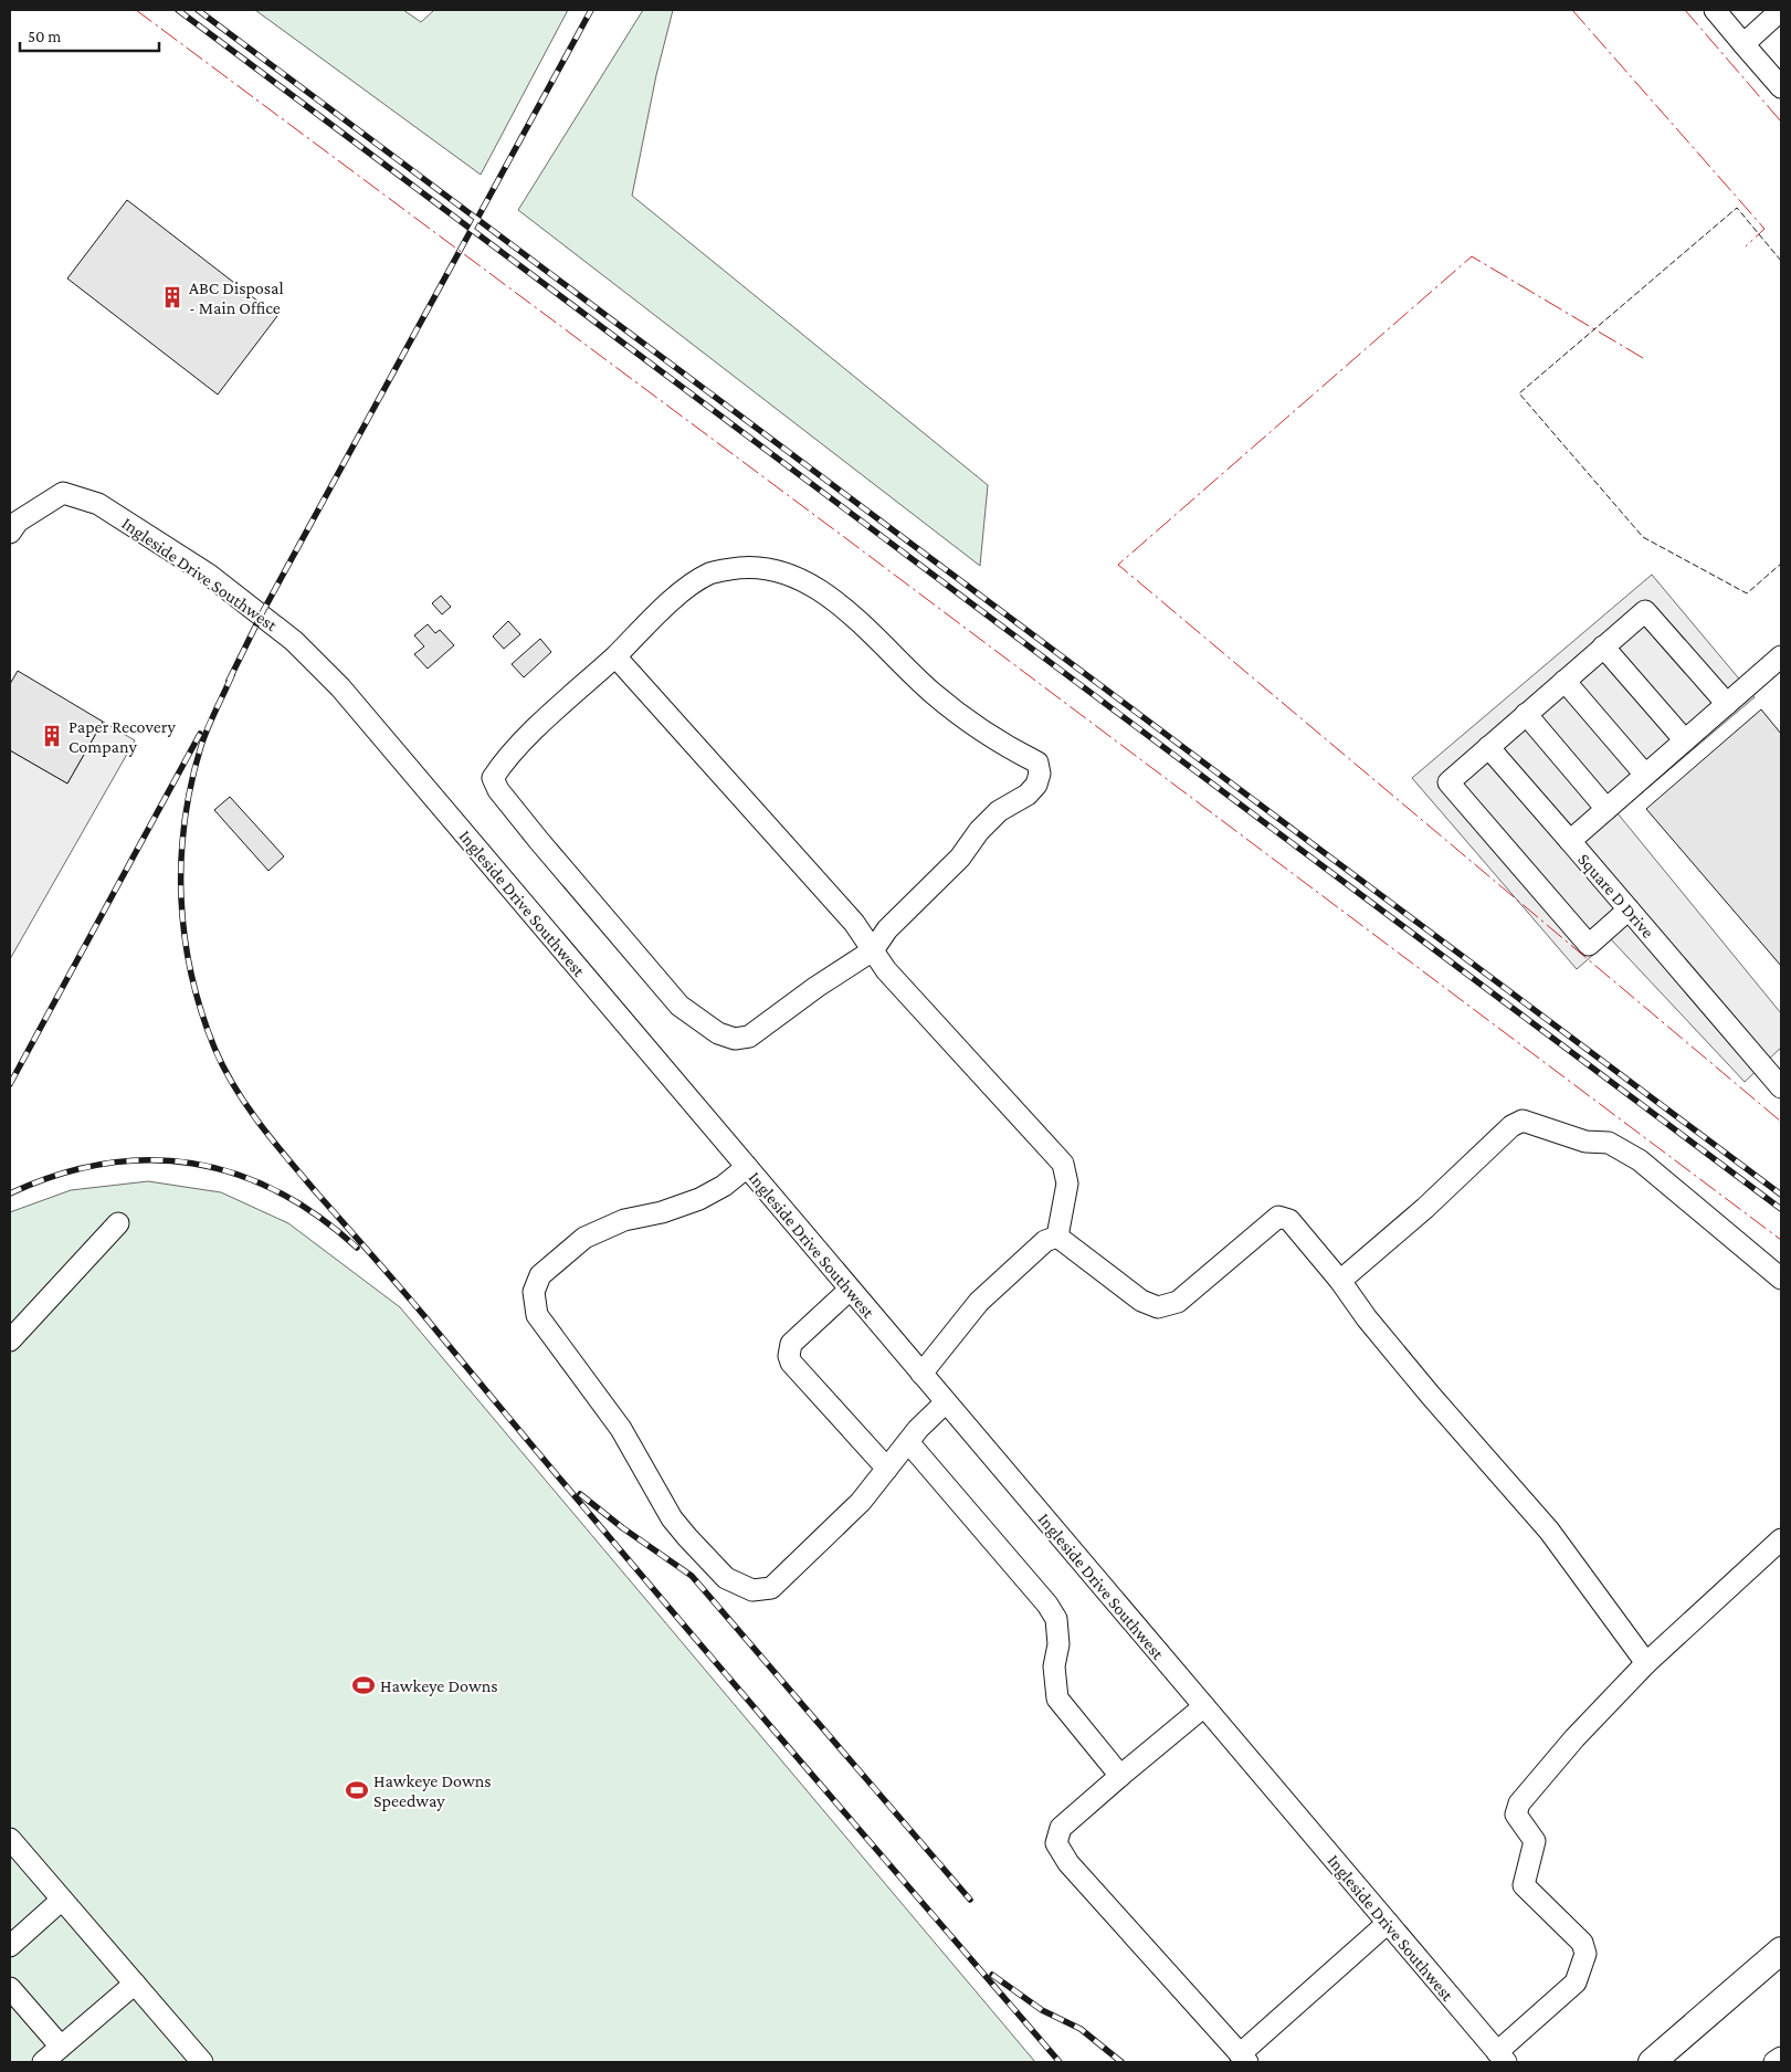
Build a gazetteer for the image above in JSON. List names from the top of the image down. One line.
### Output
{"streets":{"street":["Ingleside Drive Southwest","Square D Drive"]},"places":{"building":["ABC Disposal - Main Office","Paper Recovery Company"],"sports":["Hawkeye Downs","Hawkeye Downs Speedway"]},"scale_bar":"50 m"}
